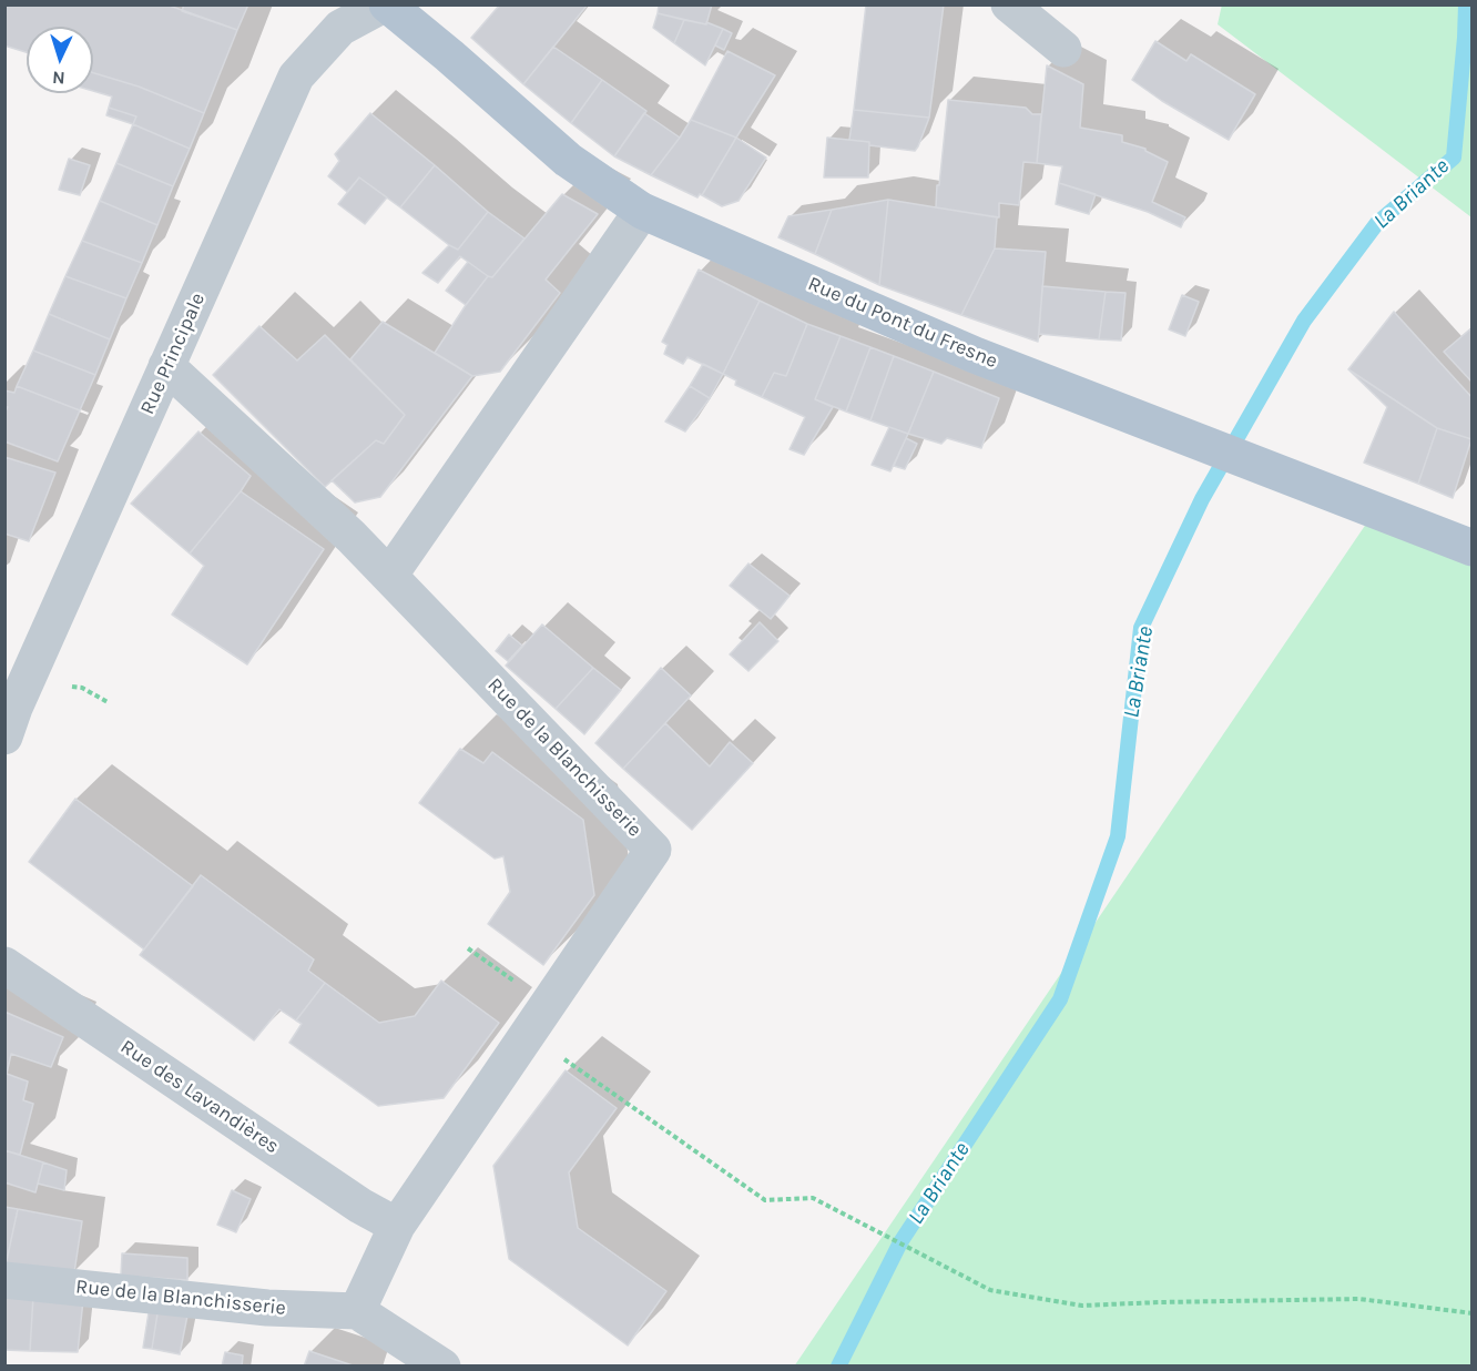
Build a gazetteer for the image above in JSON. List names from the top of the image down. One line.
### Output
{"streets":{"main road":["Rue du Pont du Fresne"],"street":["Rue Principale","Rue de la Blanchisserie","Rue des Lavandières"]},"crossings":[["Rue du Pont du Fresne","Rue Principale"],["Rue Principale","Rue de la Blanchisserie"],["Rue de la Blanchisserie","Rue des Lavandières"]],"water":["La Briante"],"north":"bottom"}
